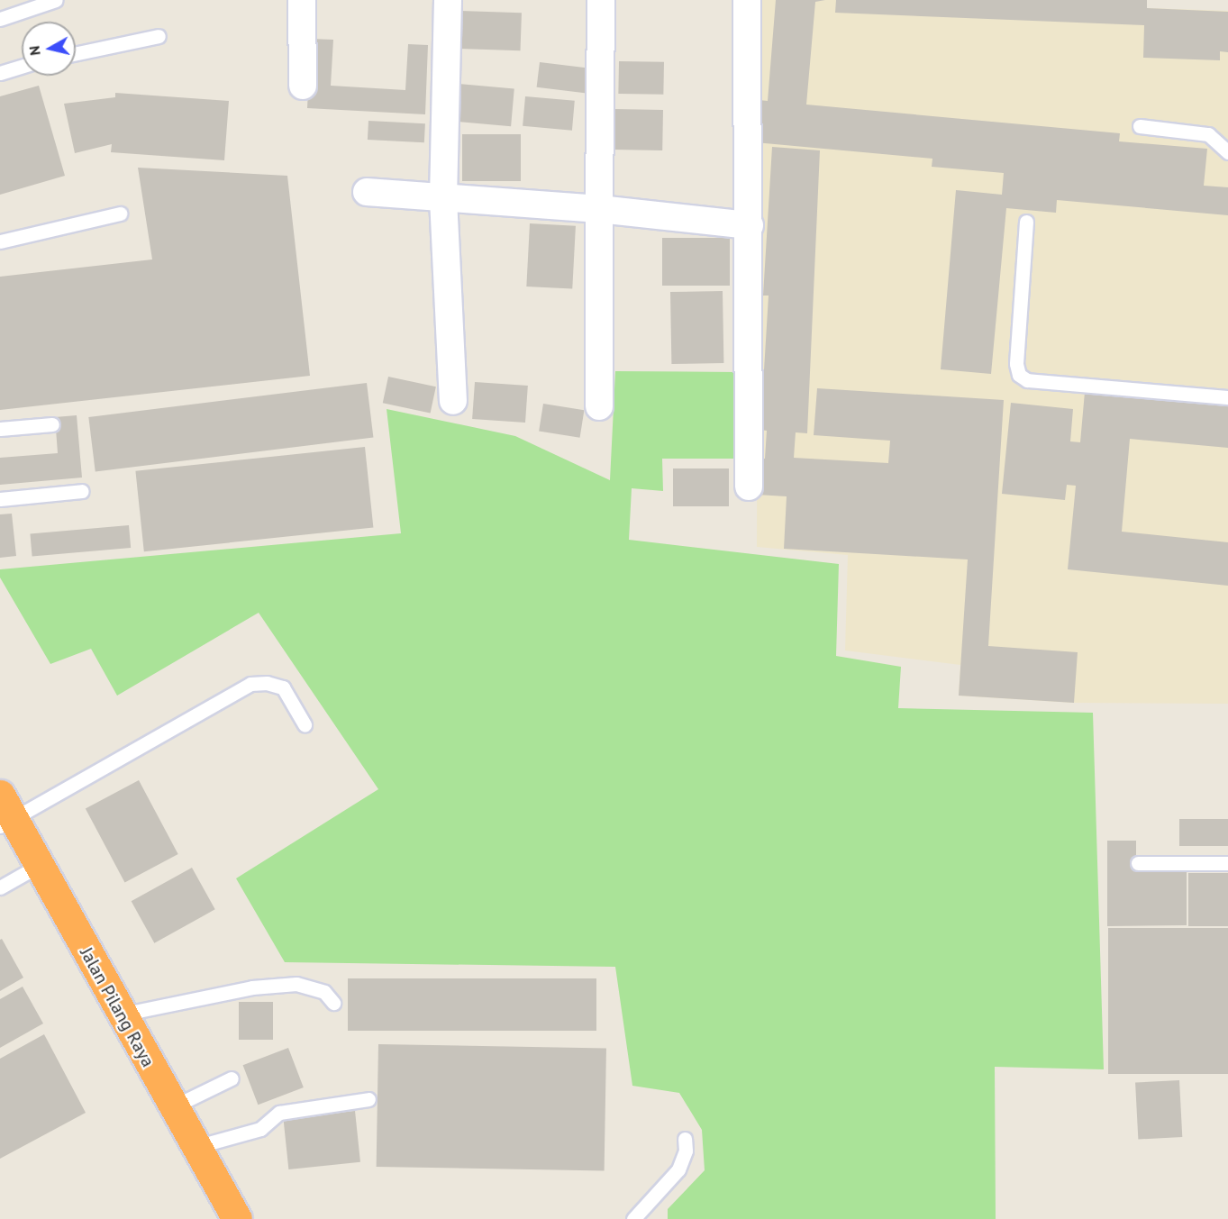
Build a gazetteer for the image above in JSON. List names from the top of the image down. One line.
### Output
{"streets":{"highway":["Jalan Pilang Raya"]},"north":"left"}
